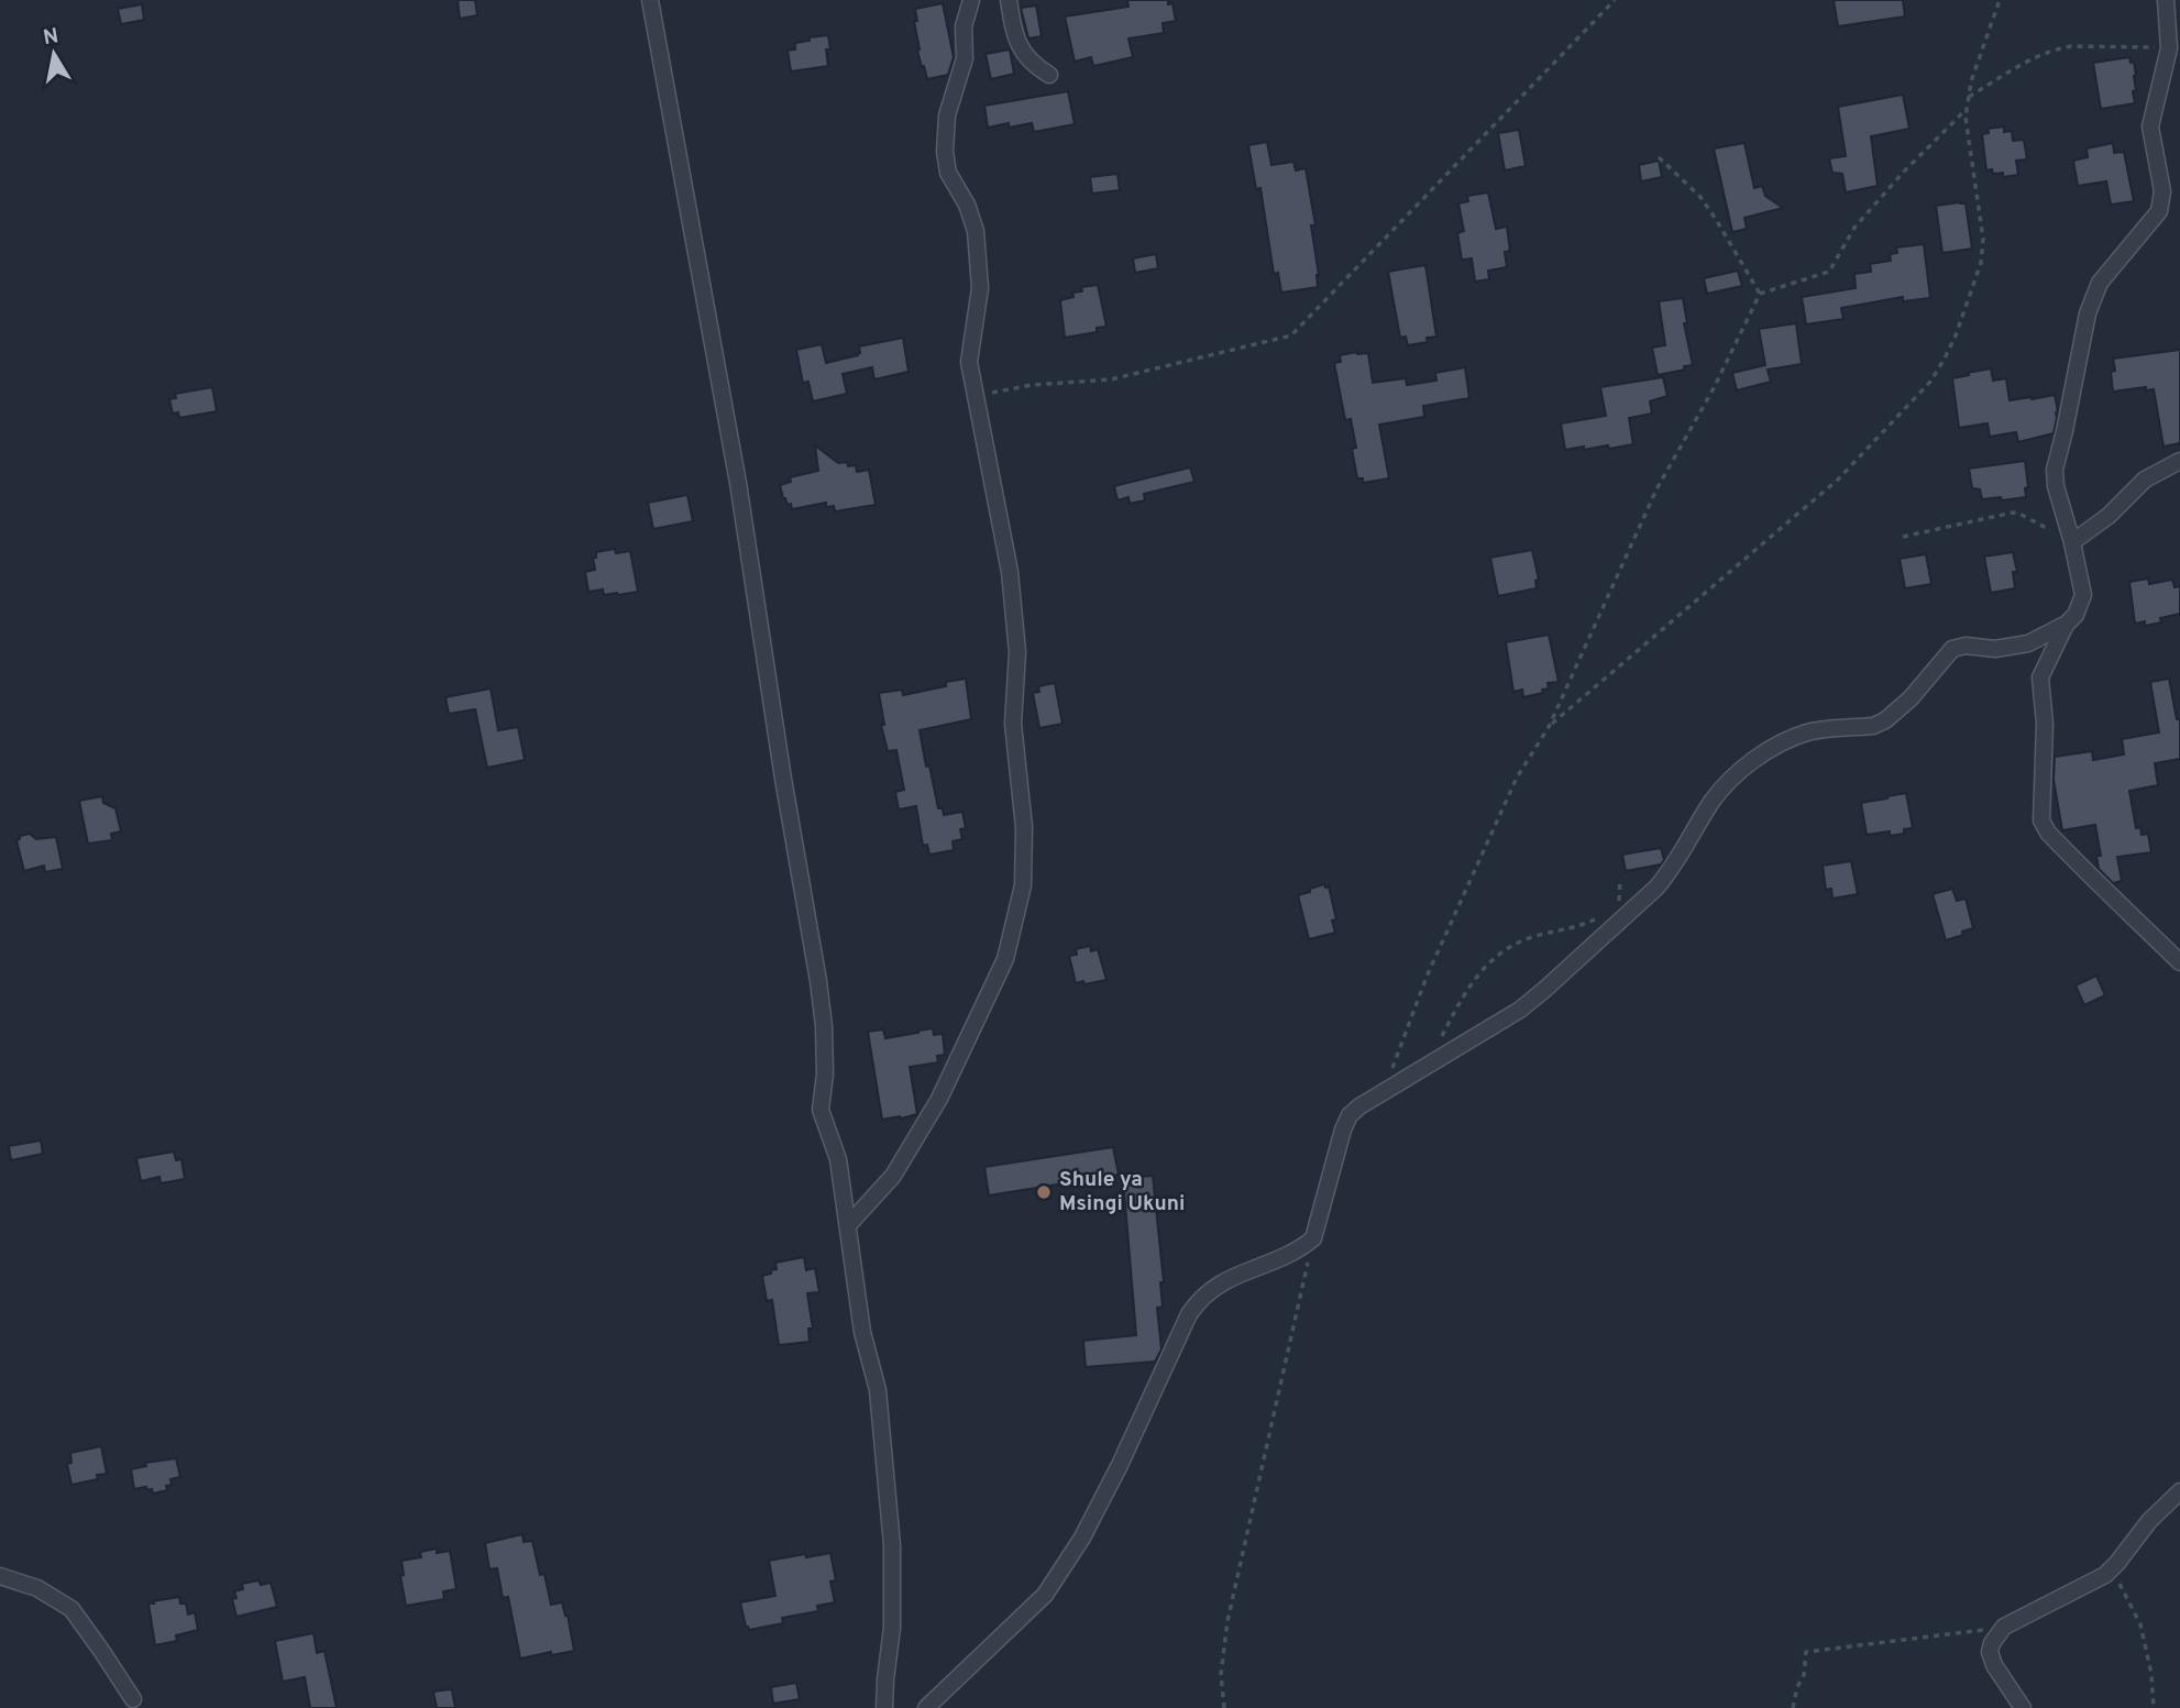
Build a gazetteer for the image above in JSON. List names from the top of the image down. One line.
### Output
{"places":["Shule ya Msingi Ukuni"],"north":"top"}
